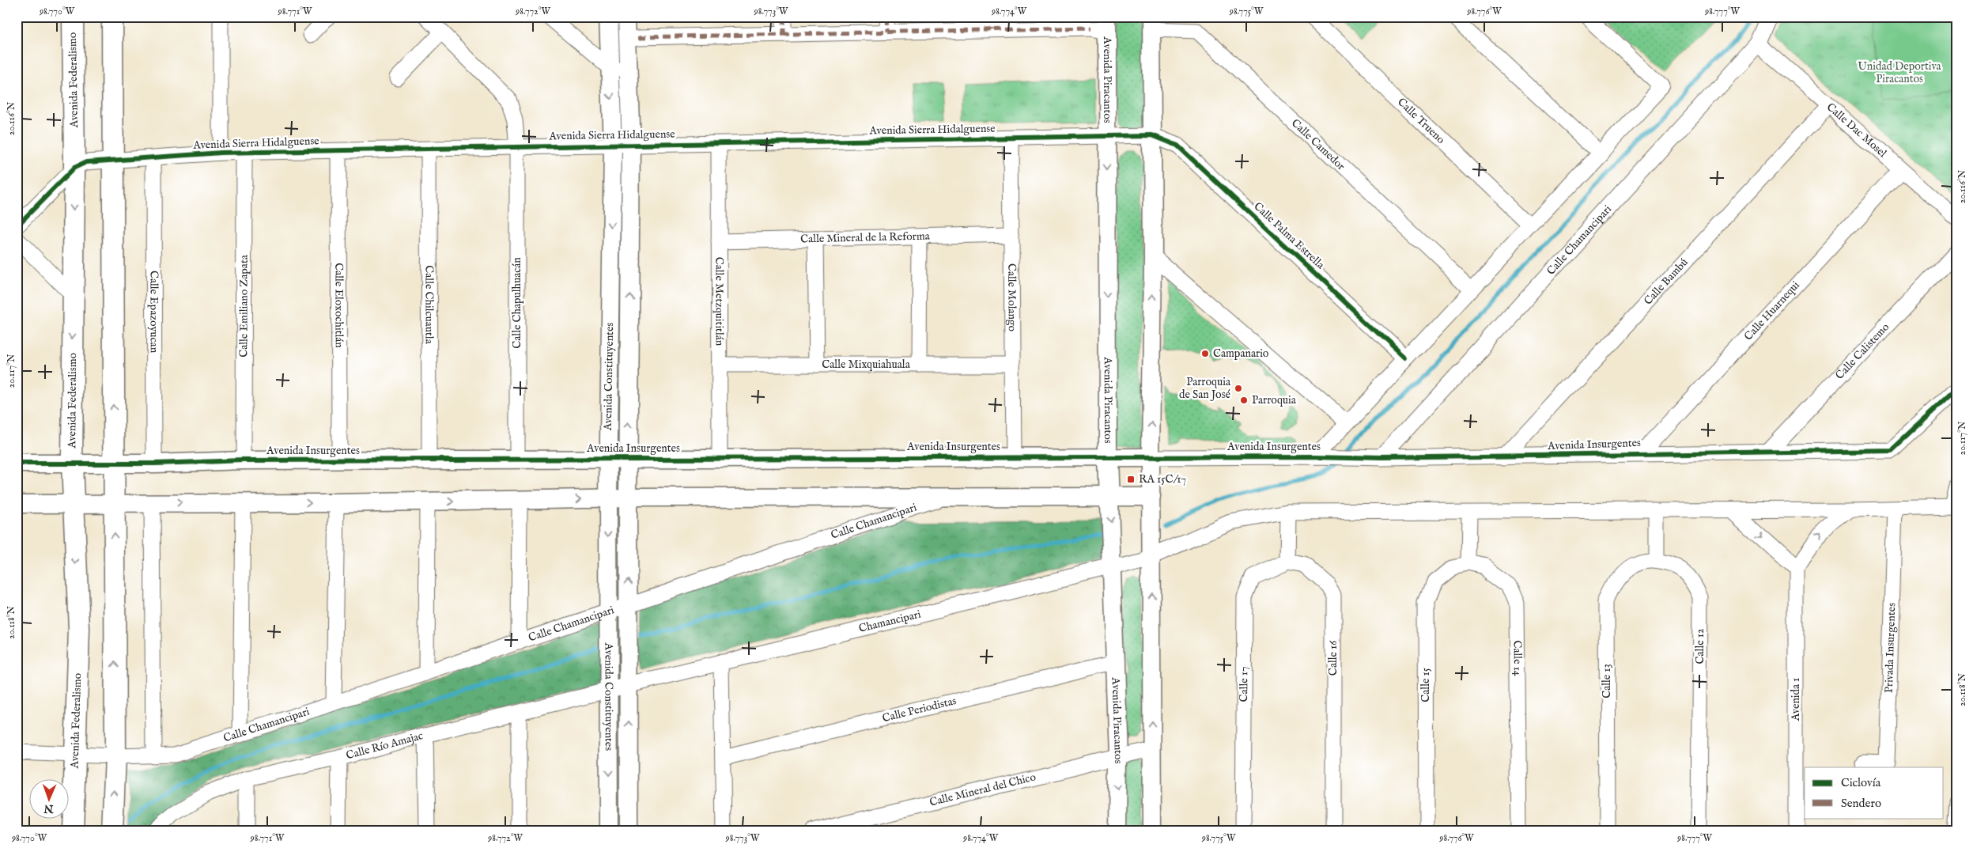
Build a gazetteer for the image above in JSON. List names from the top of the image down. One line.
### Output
{"streets":{"main road":["Avenida Federalismo"],"street":["Avenida Piracantos","Calle Trueno","Avenida Sierra Hidalguense","Calle Dac Mosel","Calle Camedor","Calle Palma Estrella","Calle Mineral de la Reforma","Calle Chamancipari","Calle Bambú","Calle Molango","Calle Metzquititlán","Calle Chapulhuacán","Calle Eloxochitlán","Calle Chilcuautla","Calle Emiliano Zapata","Calle Epazoyucan","Calle Huarnequi","Calle Calistemo","Calle Mixquiahuala","Avenida Constituyentes","Avenida Insurgentes","Chamancipari","Calle 12","Privada Insurgentes","Calle 16","Calle 14","Calle 13","Calle 17","Calle 15","Avenida 1","Calle Periodistas","Calle Río Amajac","Calle Mineral del Chico"]},"crossings":[["Avenida Federalismo","Avenida Sierra Hidalguense"],["Avenida Federalismo","Calle Chamancipari"],["Avenida Federalismo","Avenida Insurgentes"],["Avenida Piracantos","Avenida Sierra Hidalguense"],["Avenida Piracantos","Avenida Insurgentes"],["Avenida Piracantos","Chamancipari"],["Avenida Piracantos","Calle Periodistas"],["Avenida Piracantos","Calle Mineral del Chico"],["Avenida Sierra Hidalguense","Calle Palma Estrella"],["Avenida Sierra Hidalguense","Calle Molango"],["Avenida Sierra Hidalguense","Calle Metzquititlán"],["Avenida Sierra Hidalguense","Calle Chapulhuacán"],["Avenida Sierra Hidalguense","Calle Eloxochitlán"],["Avenida Sierra Hidalguense","Calle Chilcuautla"],["Avenida Sierra Hidalguense","Calle Emiliano Zapata"],["Avenida Sierra Hidalguense","Calle Epazoyucan"],["Avenida Sierra Hidalguense","Avenida Constituyentes"],["Calle Dac Mosel","Calle Chamancipari"],["Calle Dac Mosel","Calle Bambú"],["Calle Dac Mosel","Calle Huarnequi"],["Calle Mineral de la Reforma","Calle Molango"],["Calle Mineral de la Reforma","Calle Metzquititlán"],["Calle Chamancipari","Avenida Constituyentes"],["Calle Chamancipari","Avenida Insurgentes"],["Calle Bambú","Avenida Insurgentes"],["Calle Molango","Calle Mixquiahuala"],["Calle Molango","Avenida Insurgentes"],["Calle Metzquititlán","Calle Mixquiahuala"],["Calle Metzquititlán","Avenida Insurgentes"],["Calle Chapulhuacán","Avenida Insurgentes"],["Calle Eloxochitlán","Avenida Insurgentes"],["Calle Chilcuautla","Avenida Insurgentes"],["Calle Emiliano Zapata","Avenida Insurgentes"],["Calle Epazoyucan","Avenida Insurgentes"],["Calle Huarnequi","Avenida Insurgentes"],["Calle Calistemo","Avenida Insurgentes"],["Avenida Constituyentes","Avenida Insurgentes"],["Avenida Constituyentes","Chamancipari"],["Avenida Constituyentes","Calle Río Amajac"],["Chamancipari","Calle Río Amajac"],["Calle 12","Calle 13"],["Calle 16","Calle 17"],["Calle 14","Calle 15"]],"parks":["Unidad Deportiva Piracantos"],"places":{"other":["Campanario","Parroquia de San José","Parroquia"],"transit":["RA 15C/17"]},"legend":["Ciclovía","Sendero"],"north":"bottom","coordinates":["98.770°W","98.771°W","98.772°W","98.773°W","98.774°W","98.775°W","98.776°W","98.777°W","20.116°N","20.117°N","20.118°N"]}
